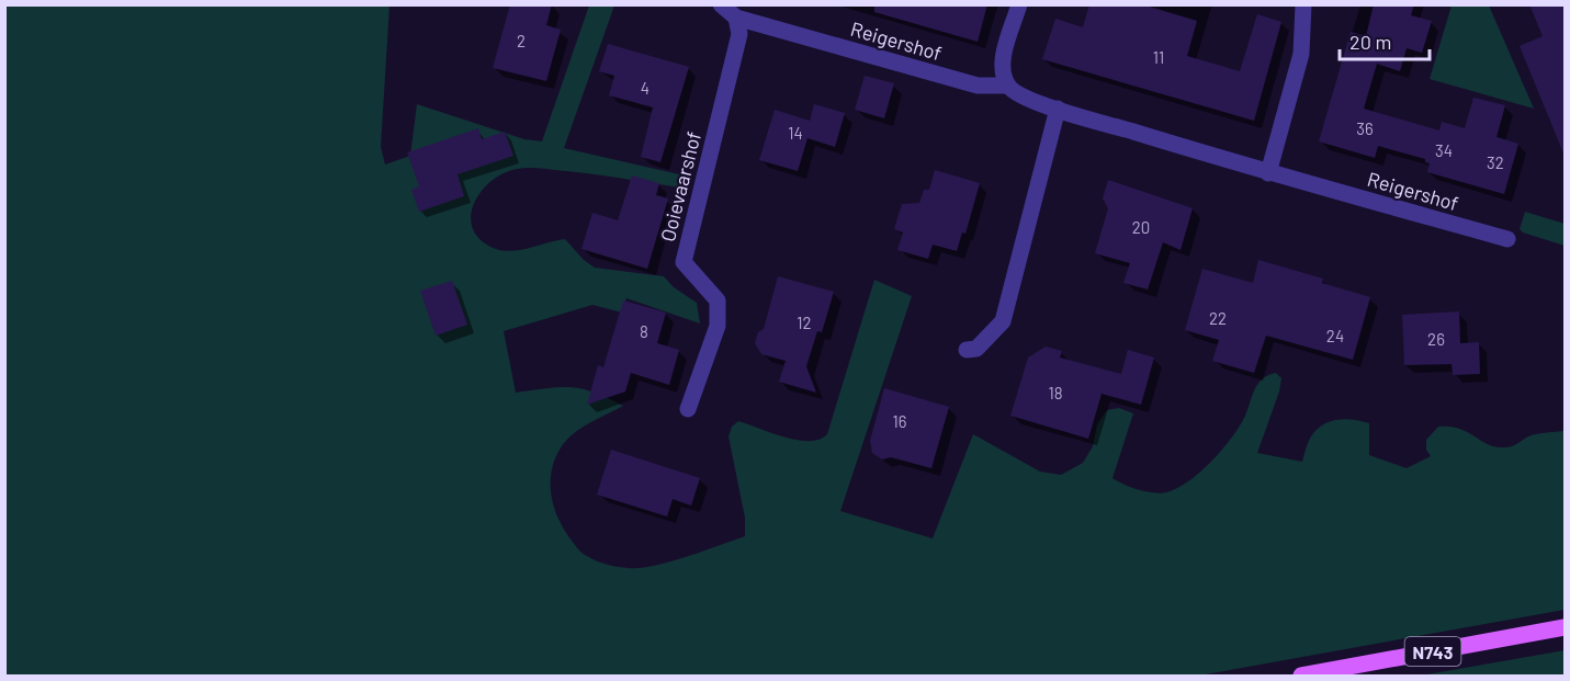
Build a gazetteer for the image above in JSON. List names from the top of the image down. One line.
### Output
{"streets":{"main road":["N743"],"street":["Reigershof","Ooievaarshof"]},"crossings":[["Reigershof","Ooievaarshof"]],"house_numbers":["2","11","4","36","14","34","32","20","22","12","8","24","26","18","16"],"scale_bar":"20 m"}
